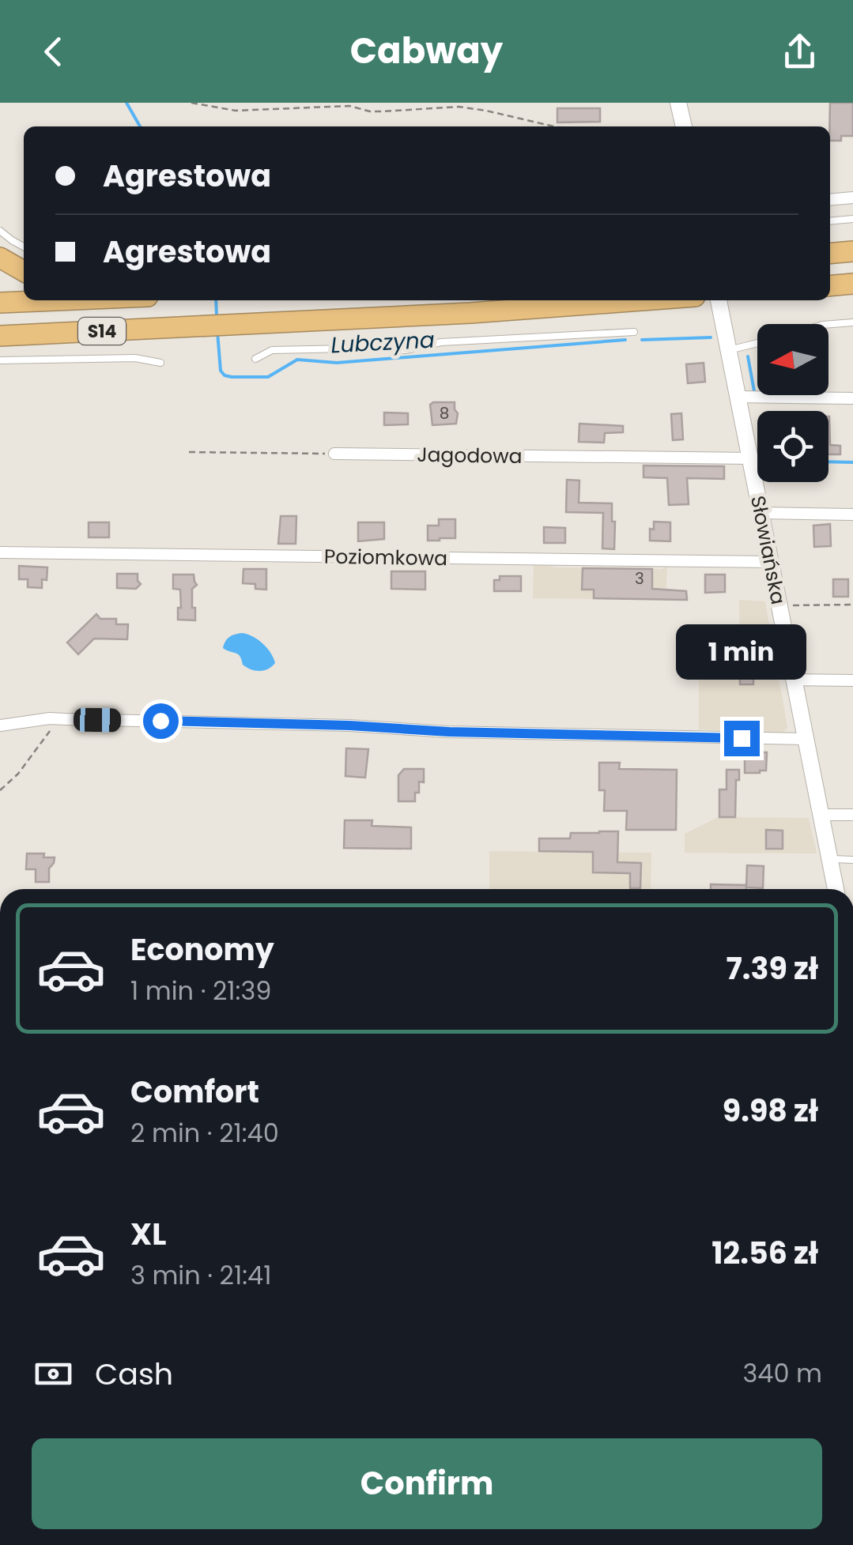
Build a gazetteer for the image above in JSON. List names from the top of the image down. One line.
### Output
{"streets":{"highway":["S14"],"street":["Jagodowa","Słowiańska","Poziomkowa"]},"crossings":[["Jagodowa","Słowiańska"],["Słowiańska","Poziomkowa"]],"water":["Lubczyna"],"house_numbers":["8","3"],"north":"left","page":{"header":"Cabway","banner":["Agrestowa","Agrestowa"],"bubble":"1 min","list":[{"name":"Economy","note":"1 min · 21:39","value":"7.39 zł"},{"name":"Comfort","note":"2 min · 21:40","value":"9.98 zł"},{"name":"XL","note":"3 min · 21:41","value":"12.56 zł"}],"pay":["Cash","340 m"],"buttons":"Confirm"}}
